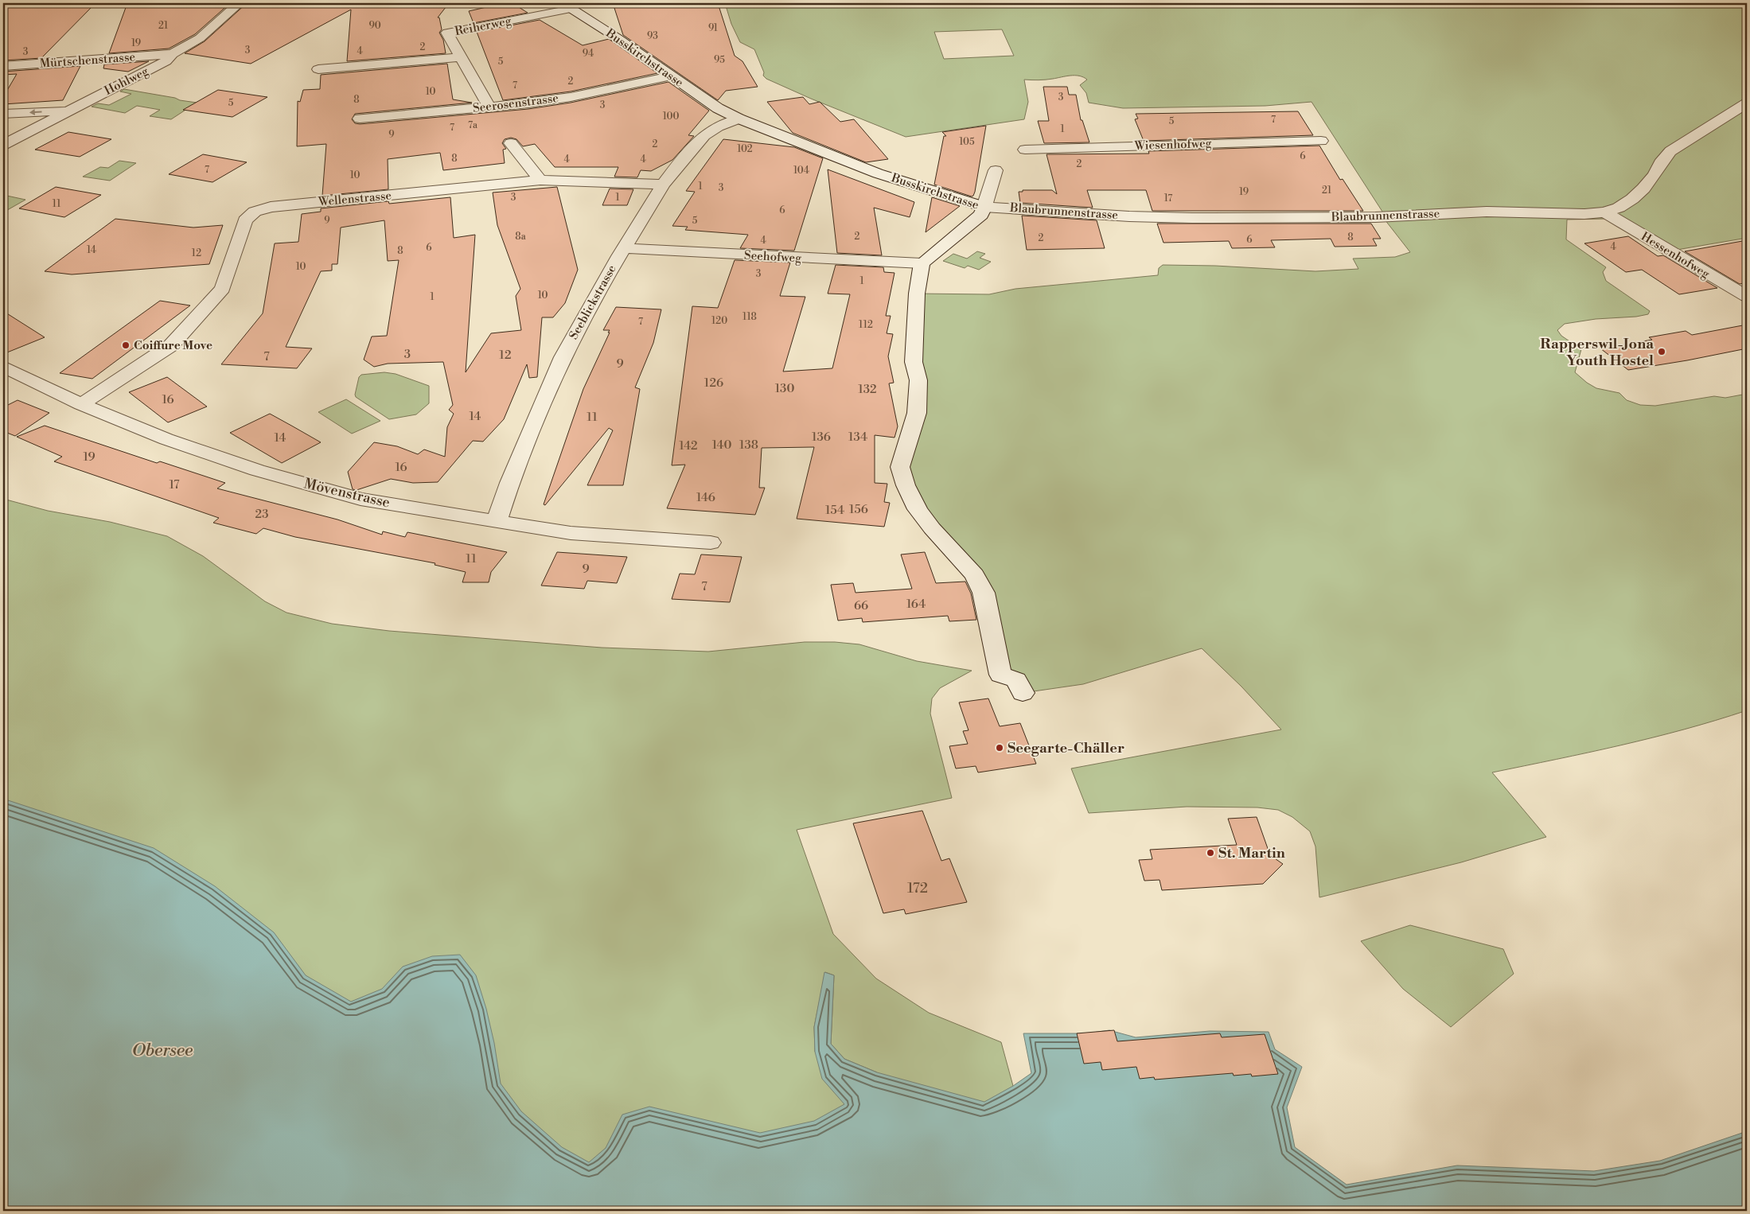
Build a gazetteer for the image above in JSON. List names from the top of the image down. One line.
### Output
{"streets":{"street":["Reiherweg","Busskirchstrasse","Mürtschenstrasse","Hohlweg","Seerosenstrasse","Wiesenhofweg","Wellenstrasse","Blaubrunnenstrasse","Hessenhofweg","Seehofweg","Seeblickstrasse","Mövenstrasse"]},"crossings":[["Reiherweg","Busskirchstrasse"],["Reiherweg","Seerosenstrasse"],["Busskirchstrasse","Seerosenstrasse"],["Busskirchstrasse","Blaubrunnenstrasse"],["Busskirchstrasse","Seehofweg"],["Busskirchstrasse","Seeblickstrasse"],["Mürtschenstrasse","Hohlweg"],["Wellenstrasse","Seeblickstrasse"],["Wellenstrasse","Mövenstrasse"],["Blaubrunnenstrasse","Hessenhofweg"],["Seehofweg","Seeblickstrasse"],["Seeblickstrasse","Mövenstrasse"]],"water":["Obersee"],"places":["Coiffure Move","Rapperswil-Jona Youth Hostel","Seegarte-Chäller","St. Martin"],"house_numbers":["21","90","91","93","19","2","3","4","3","94","95","5","2","7","10","3","8","5","3","100","7","5","7a","7","1","9","105","2","102","6","8","4","4","2","7","104","10","1","3","21","19","3","1","17","11","6","9","5","8a","2","8","2","6","4","4","6","14","8","12","10","3","1","10","1","118","120","7","112","3","12","7","9","126","130","132","16","14","11","136","134","14","140","138","142","19","16","17","146","156","154","23","11","9","7","164","66","172"]}
